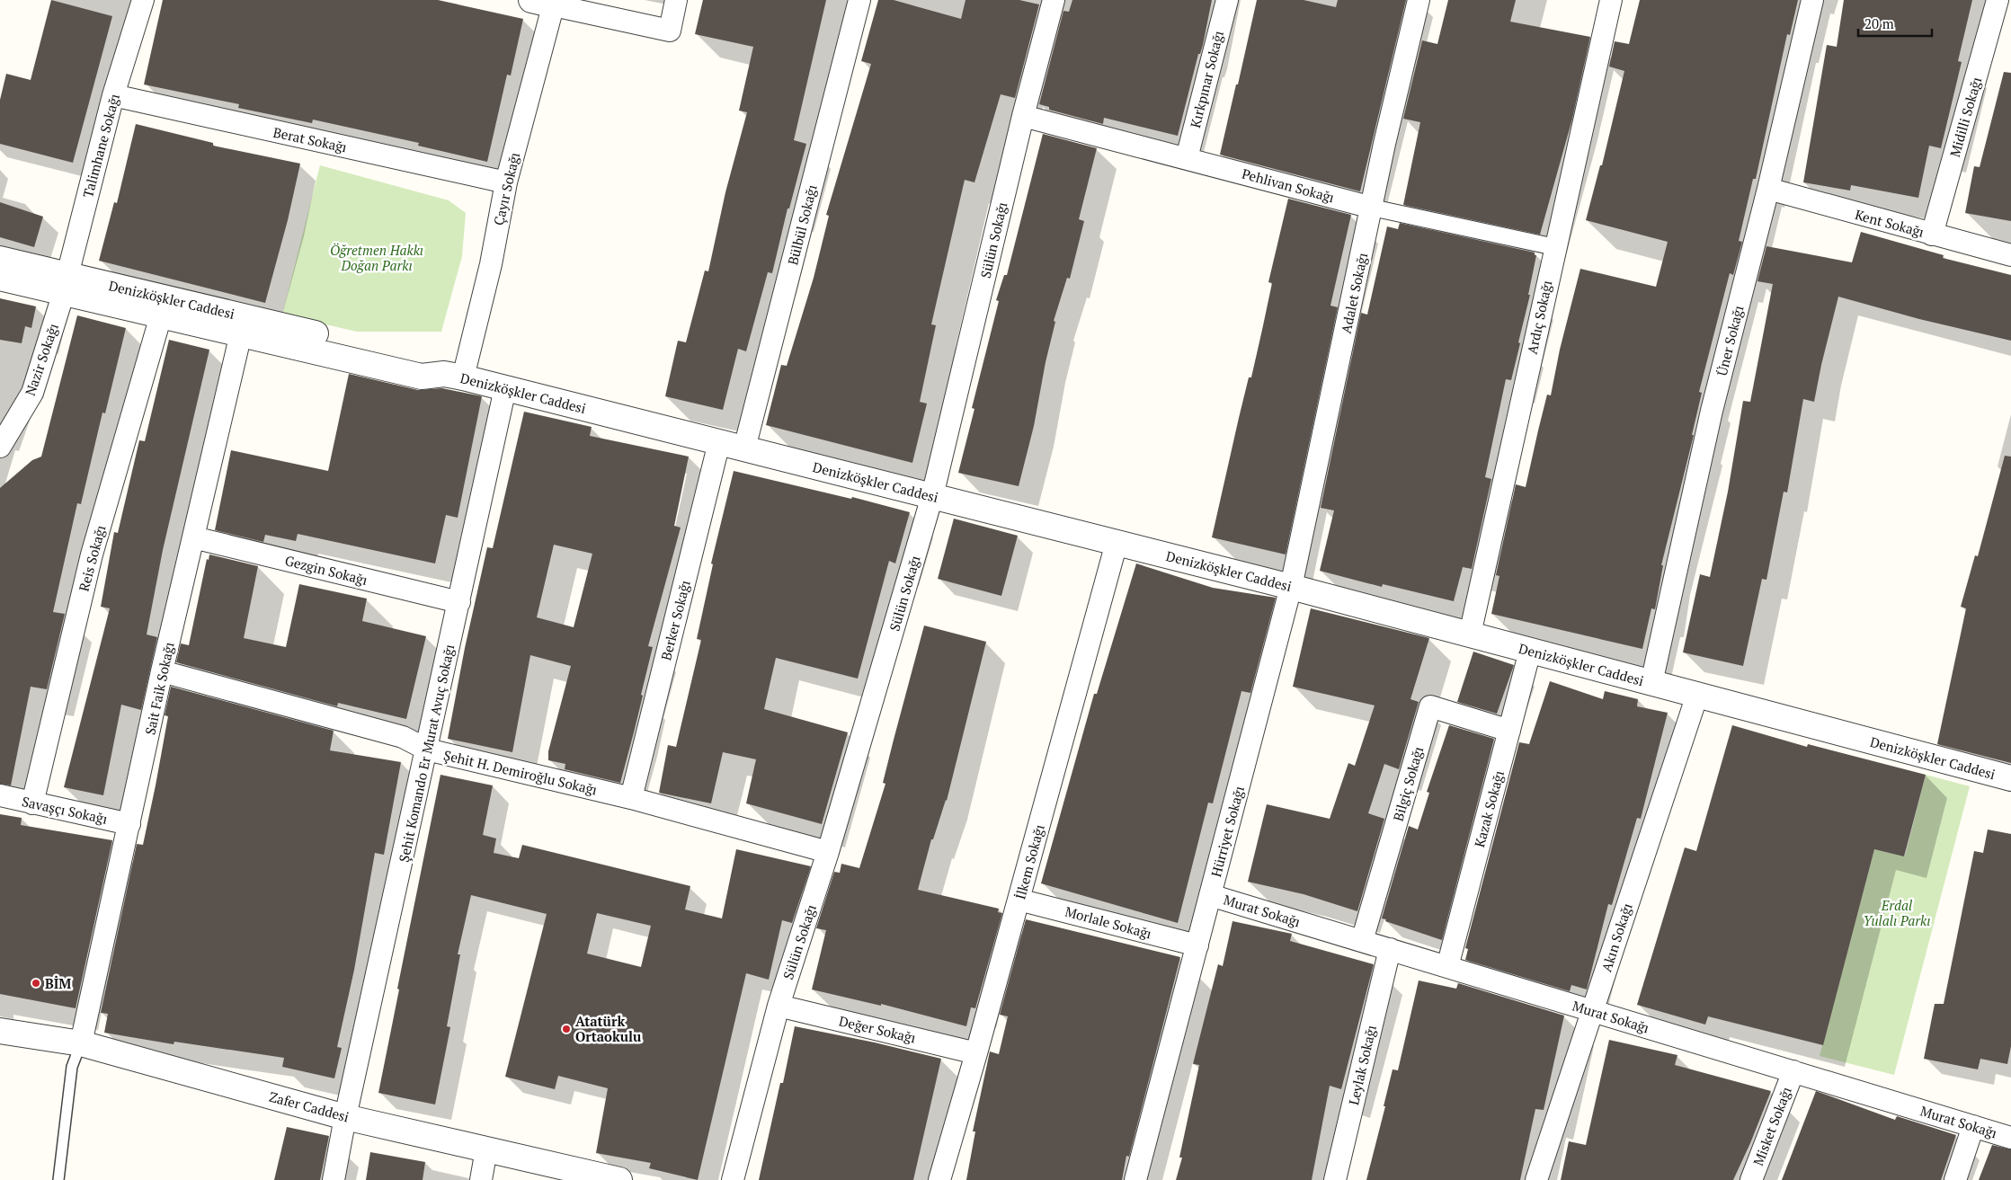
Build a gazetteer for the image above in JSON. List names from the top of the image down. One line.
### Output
{"streets":{"street":["Kırkpınar Sokağı","Midilli Sokağı","Berat Sokağı","Talimhane Sokağı","Pehlivan Sokağı","Çayır Sokağı","Kent Sokağı","Bülbül Sokağı","Sülün Sokağı","Adalet Sokağı","Denizköşkler Caddesi","Ardıç Sokağı","Üner Sokağı","Nazir Sokağı","Reis Sokağı","Gezgin Sokağı","Berker Sokağı","Sait Faik Sokağı","Şehit Komando Er Murat Avuç Sokağı","Şehit H. Demiroğlu Sokağı","Bilgiç Sokağı","Kazak Sokağı","Savaşçı Sokağı","Hürriyet Sokağı","İlkem Sokağı","Murat Sokağı","Morlale Sokağı","Akın Sokağı","Değer Sokağı","Leylak Sokağı","Zafer Caddesi","Misket Sokağı"]},"crossings":[["Kırkpınar Sokağı","Pehlivan Sokağı"],["Midilli Sokağı","Kent Sokağı"],["Berat Sokağı","Talimhane Sokağı"],["Berat Sokağı","Çayır Sokağı"],["Talimhane Sokağı","Denizköşkler Caddesi"],["Talimhane Sokağı","Nazir Sokağı"],["Pehlivan Sokağı","Sülün Sokağı"],["Pehlivan Sokağı","Adalet Sokağı"],["Pehlivan Sokağı","Ardıç Sokağı"],["Çayır Sokağı","Denizköşkler Caddesi"],["Kent Sokağı","Üner Sokağı"],["Bülbül Sokağı","Denizköşkler Caddesi"],["Sülün Sokağı","Denizköşkler Caddesi"],["Sülün Sokağı","Şehit H. Demiroğlu Sokağı"],["Sülün Sokağı","Değer Sokağı"],["Adalet Sokağı","Denizköşkler Caddesi"],["Adalet Sokağı","Hürriyet Sokağı"],["Denizköşkler Caddesi","Ardıç Sokağı"],["Denizköşkler Caddesi","Üner Sokağı"],["Denizköşkler Caddesi","Nazir Sokağı"],["Denizköşkler Caddesi","Reis Sokağı"],["Denizköşkler Caddesi","Berker Sokağı"],["Denizköşkler Caddesi","Sait Faik Sokağı"],["Denizköşkler Caddesi","Şehit Komando Er Murat Avuç Sokağı"],["Denizköşkler Caddesi","Kazak Sokağı"],["Denizköşkler Caddesi","Hürriyet Sokağı"],["Denizköşkler Caddesi","İlkem Sokağı"],["Denizköşkler Caddesi","Akın Sokağı"],["Reis Sokağı","Savaşçı Sokağı"],["Gezgin Sokağı","Sait Faik Sokağı"],["Gezgin Sokağı","Şehit Komando Er Murat Avuç Sokağı"],["Berker Sokağı","Şehit H. Demiroğlu Sokağı"],["Sait Faik Sokağı","Şehit H. Demiroğlu Sokağı"],["Sait Faik Sokağı","Savaşçı Sokağı"],["Sait Faik Sokağı","Zafer Caddesi"],["Şehit Komando Er Murat Avuç Sokağı","Şehit H. Demiroğlu Sokağı"],["Şehit Komando Er Murat Avuç Sokağı","Zafer Caddesi"],["Bilgiç Sokağı","Kazak Sokağı"],["Bilgiç Sokağı","Murat Sokağı"],["Kazak Sokağı","Murat Sokağı"],["Hürriyet Sokağı","Murat Sokağı"],["Hürriyet Sokağı","Morlale Sokağı"],["İlkem Sokağı","Morlale Sokağı"],["İlkem Sokağı","Değer Sokağı"],["Murat Sokağı","Akın Sokağı"],["Murat Sokağı","Leylak Sokağı"],["Murat Sokağı","Misket Sokağı"]],"parks":["Öğretmen Hakkı Doğan Parkı","Erdal Yulalı Parkı"],"places":["BİM","Atatürk Ortaokulu"],"scale_bar":"20 m"}
